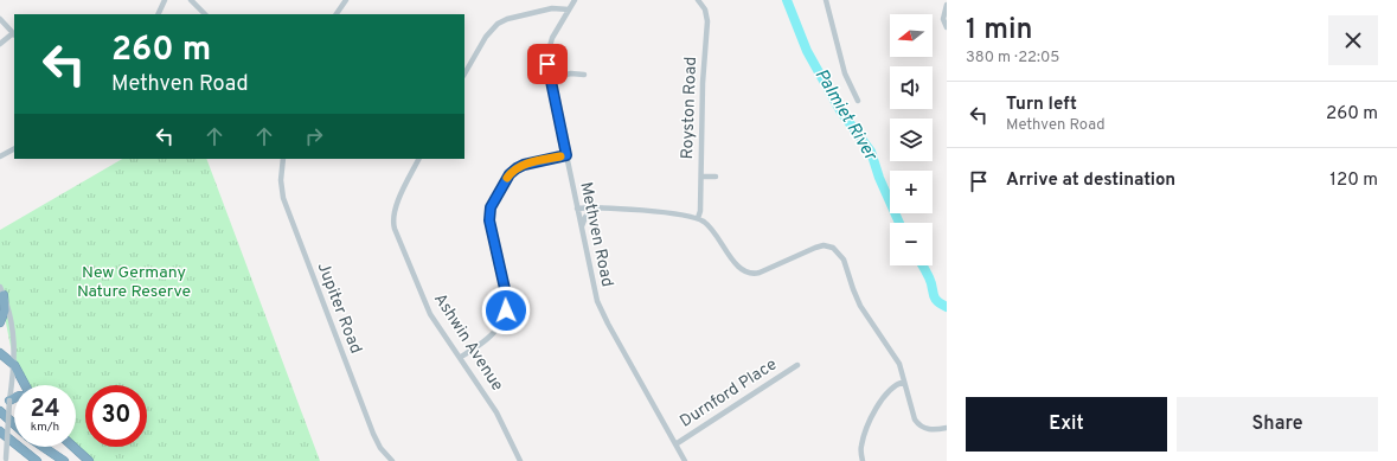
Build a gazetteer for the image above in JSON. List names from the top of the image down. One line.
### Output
{"streets":{"street":["Royston Road","Methven Road","Jupiter Road","Ashwin Avenue","Durnford Place"]},"crossings":[["Methven Road","Durnford Place"]],"water":["Palmiet River"],"parks":["New Germany Nature Reserve"],"north":"left","page":{"heading":["1 min","380 m · 22:05"],"map_buttons":["+","−"],"turn":["260 m","Methven Road"],"list":[{"name":"Turn left","note":"Methven Road","value":"260 m"},{"name":"Arrive at destination","value":"120 m"}],"speed":"24 km/h","limit":"30","buttons":["Exit","Share"]}}
